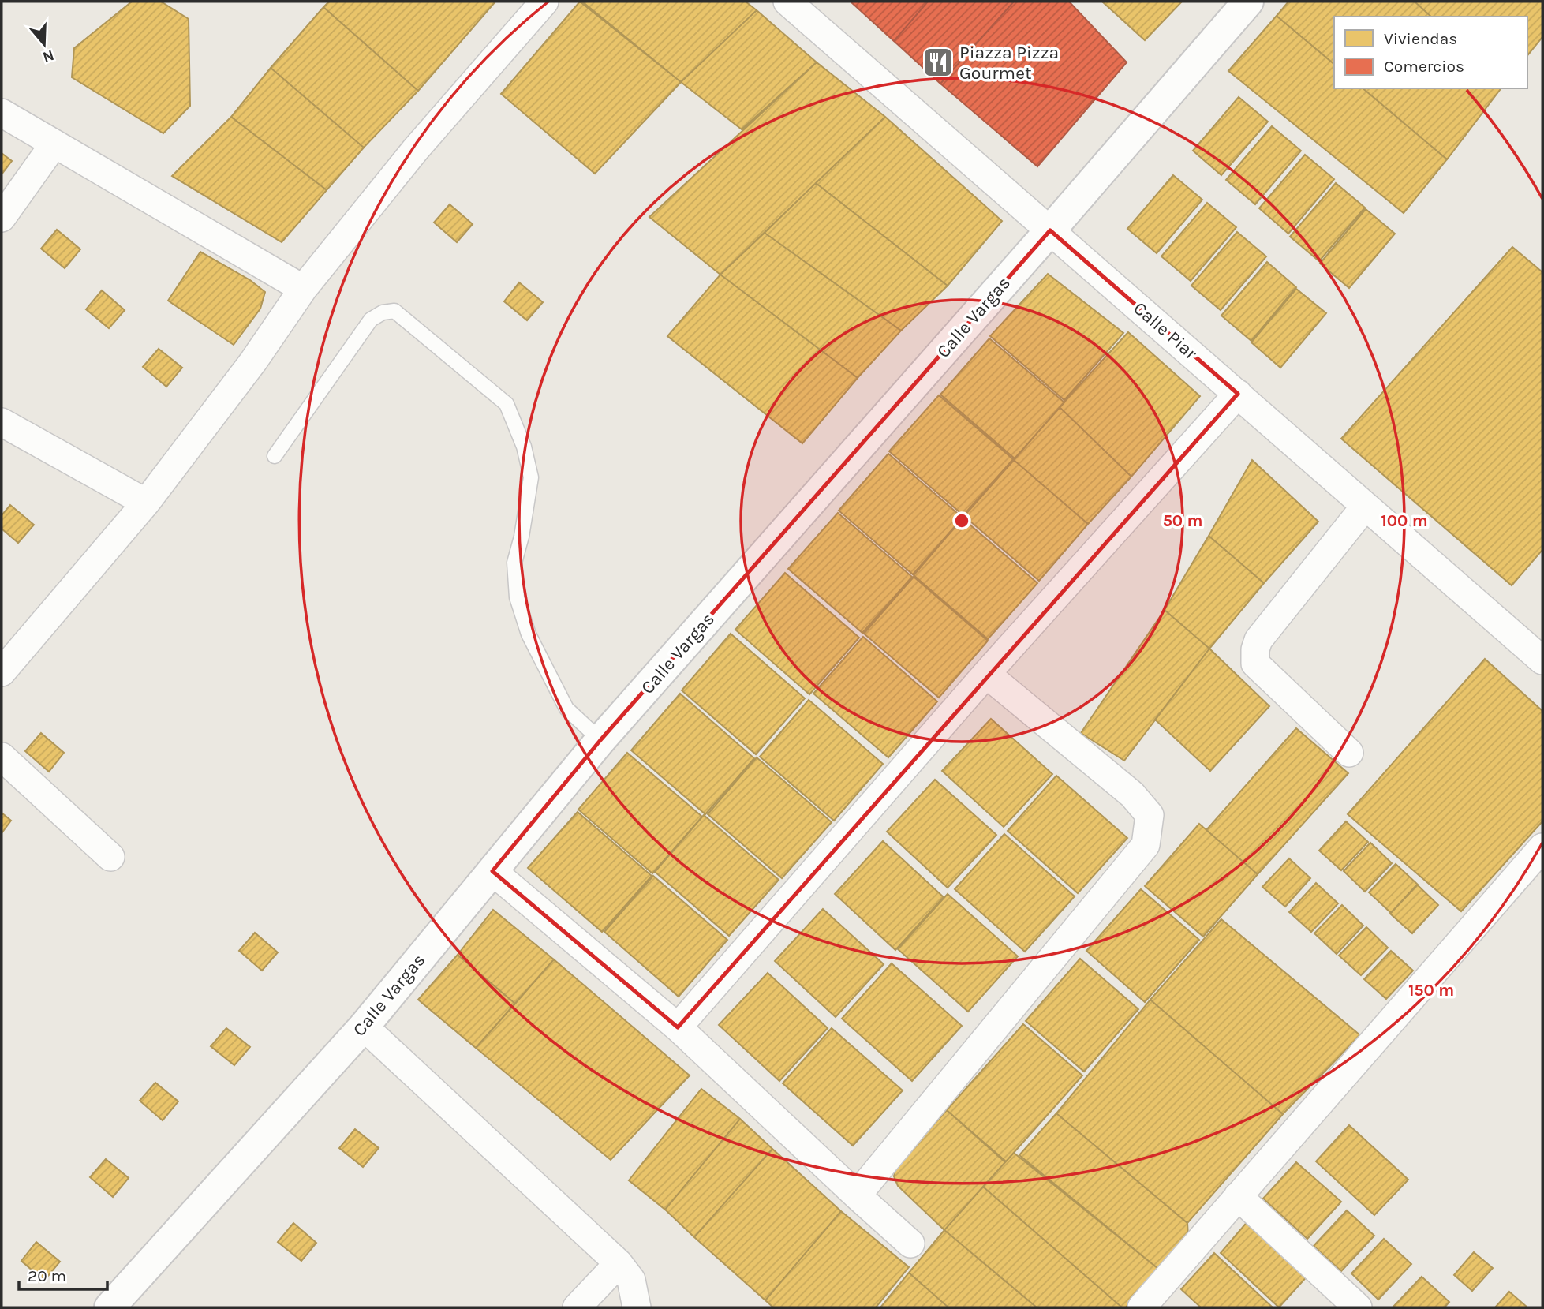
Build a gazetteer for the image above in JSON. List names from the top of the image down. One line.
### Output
{"streets":{"street":["Calle Vargas","Calle Piar"]},"crossings":[["Calle Vargas","Calle Piar"]],"places":{"restaurant":["Piazza Pizza Gourmet"]},"legend":["Viviendas","Comercios"],"scale_bar":"20 m","north":"bottom","rings":["50 m","100 m","150 m"]}
